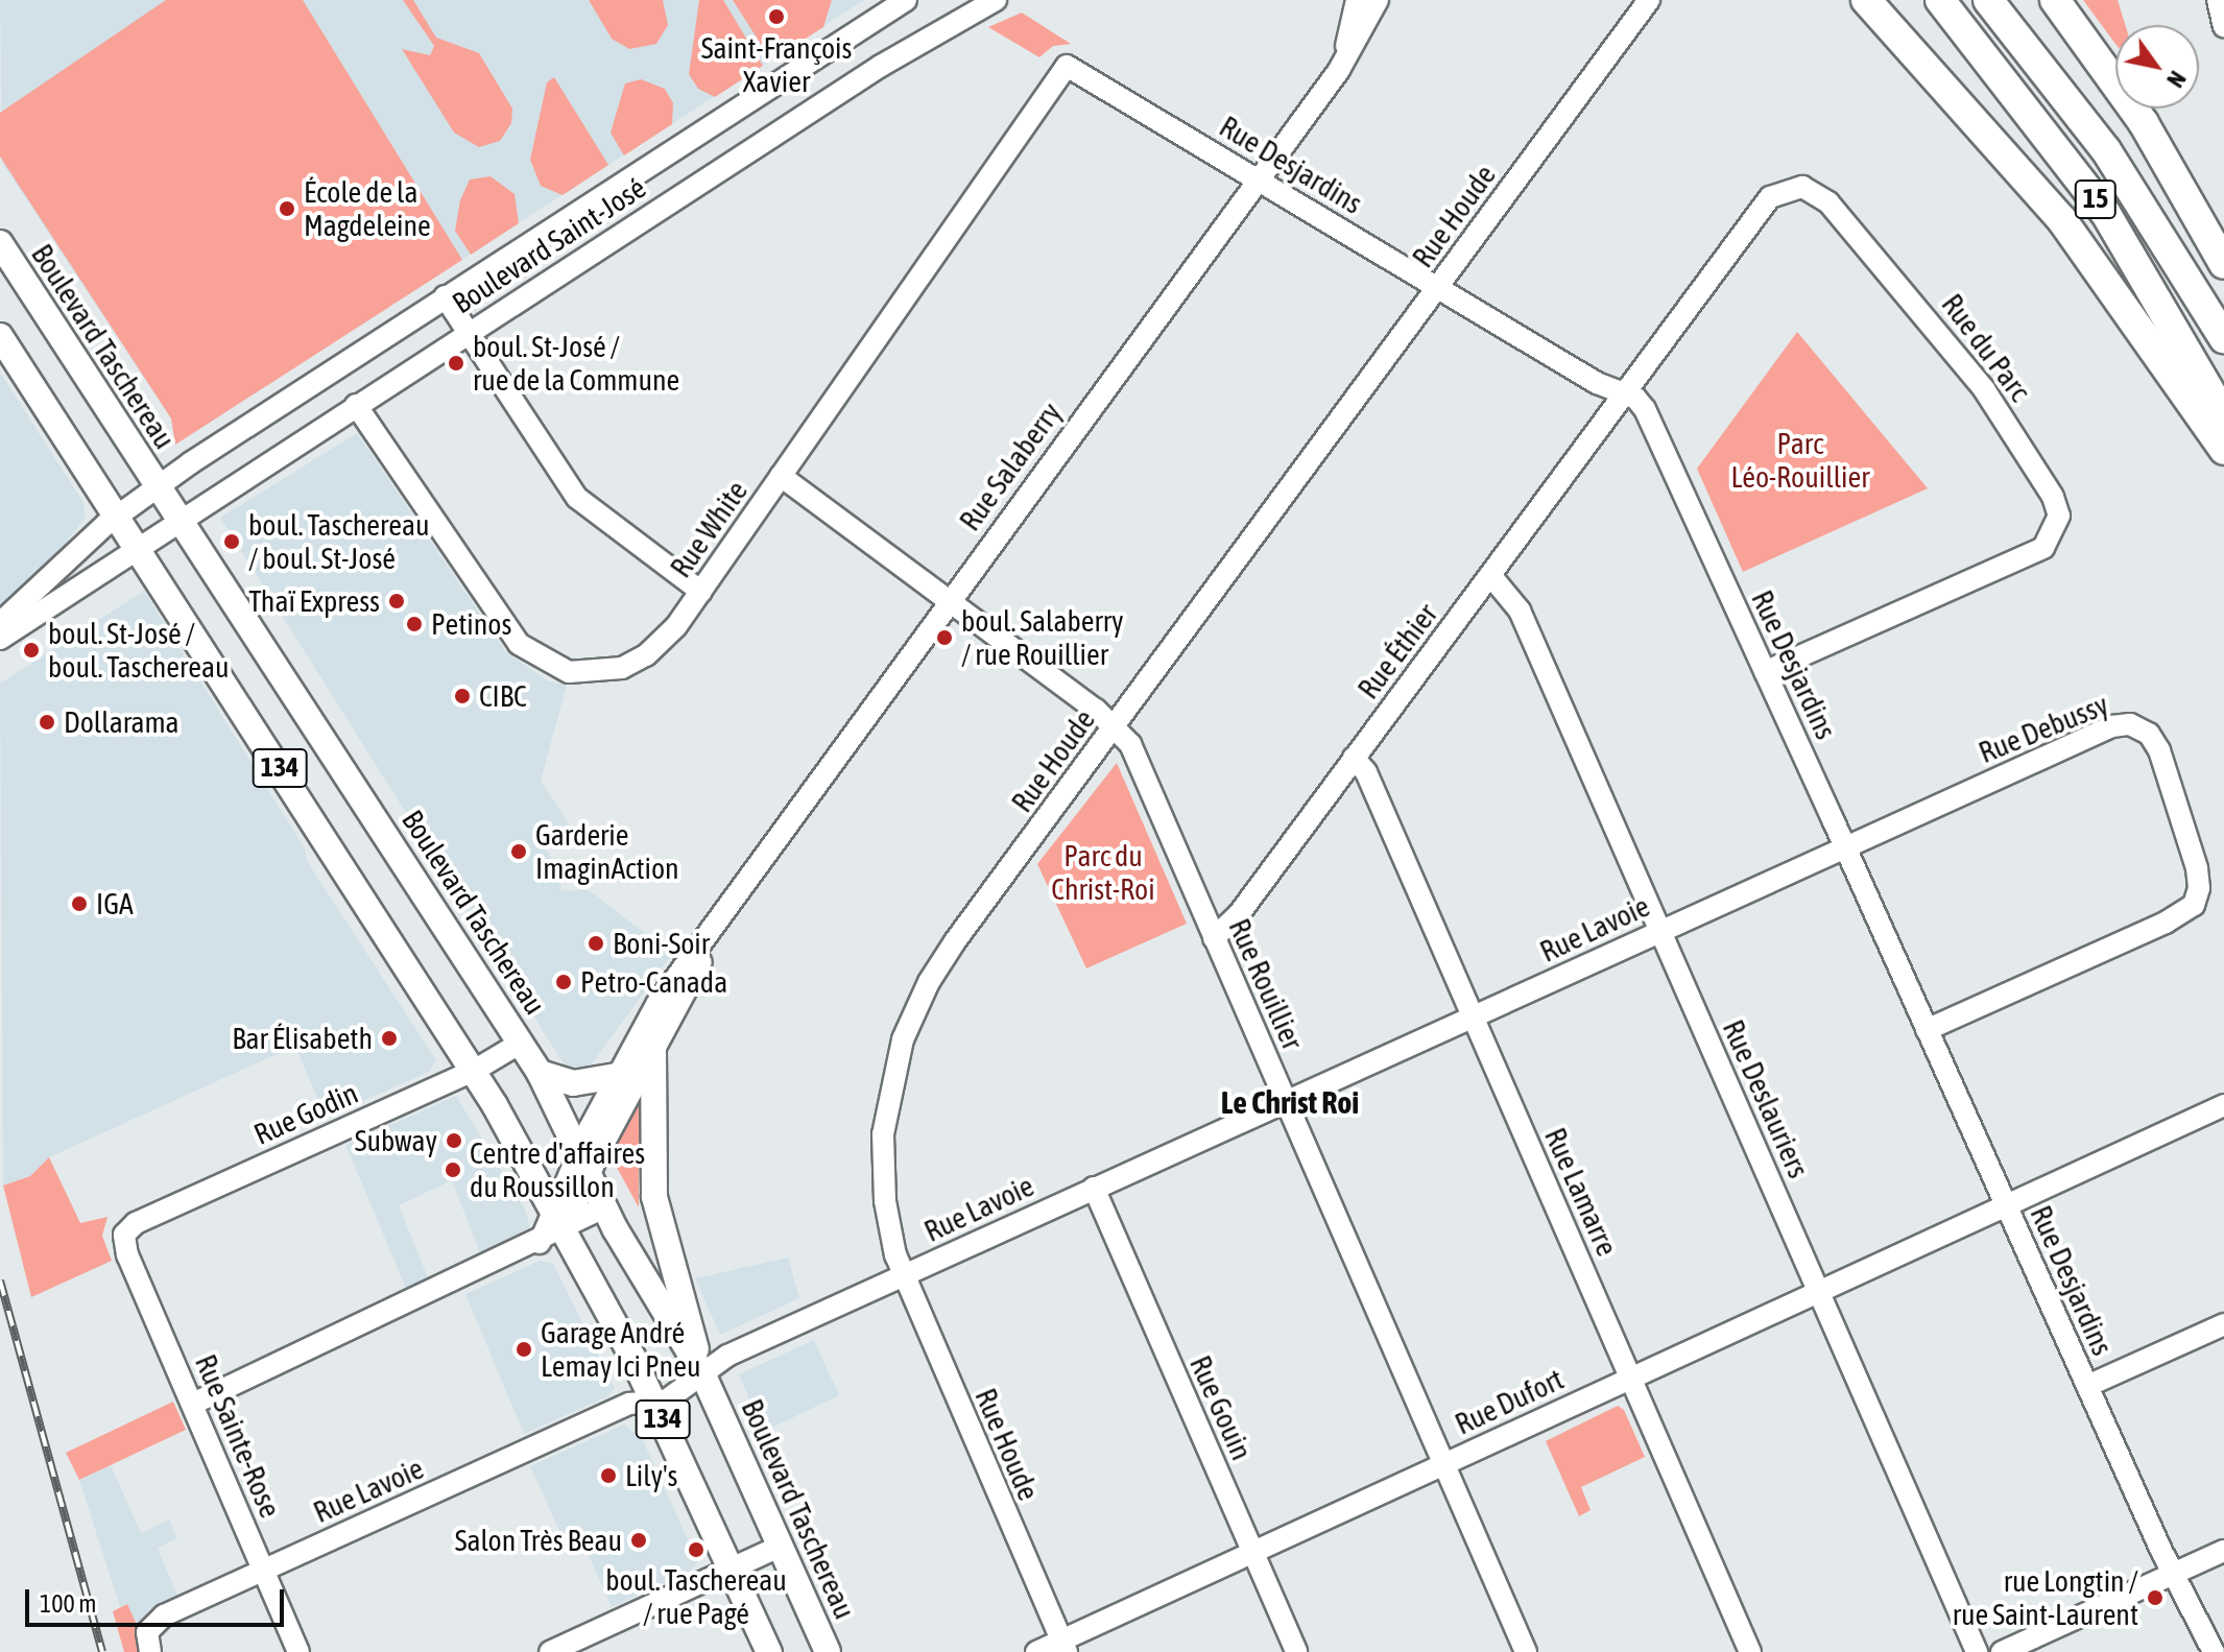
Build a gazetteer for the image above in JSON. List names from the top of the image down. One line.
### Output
{"streets":{"highway":["15"],"main road":["Boulevard Taschereau","134"],"street":["Rue Desjardins","Rue Houde","Boulevard Saint-José","Rue du Parc","Rue Salaberry","Rue White","Rue Éthier","Rue Debussy","Rue Lavoie","Rue Rouillier","Rue Deslauriers","Rue Godin","Rue Lamarre","Rue Dufort","Rue Gouin","Rue Sainte-Rose"]},"crossings":[["Rue Desjardins","Rue Houde"],["Rue Desjardins","Rue du Parc"],["Rue Desjardins","Rue Salaberry"],["Rue Desjardins","Rue White"],["Rue Desjardins","Rue Éthier"],["Rue Desjardins","Rue Debussy"],["Rue Desjardins","Rue Lavoie"],["Rue Desjardins","Rue Dufort"],["Rue Houde","Rue Lavoie"],["Rue Houde","Rue Rouillier"],["Rue Houde","Rue Dufort"],["Boulevard Saint-José","Boulevard Taschereau"],["Boulevard Saint-José","Rue White"],["Boulevard Saint-José","134"],["Boulevard Taschereau","Rue Salaberry"],["Boulevard Taschereau","Rue Lavoie"],["Boulevard Taschereau","Rue Godin"],["Rue du Parc","Rue Éthier"],["Rue Salaberry","134"],["Rue Salaberry","Rue Rouillier"],["Rue White","Rue Rouillier"],["Rue Éthier","Rue Rouillier"],["Rue Éthier","Rue Deslauriers"],["Rue Éthier","Rue Lamarre"],["Rue Debussy","Rue Lavoie"],["134","Rue Lavoie"],["134","Rue Godin"],["Rue Lavoie","Rue Rouillier"],["Rue Lavoie","Rue Deslauriers"],["Rue Lavoie","Rue Lamarre"],["Rue Lavoie","Rue Gouin"],["Rue Lavoie","Rue Sainte-Rose"],["Rue Rouillier","Rue Dufort"],["Rue Deslauriers","Rue Dufort"],["Rue Godin","Rue Sainte-Rose"],["Rue Lamarre","Rue Dufort"],["Rue Dufort","Rue Gouin"]],"districts":["Le Christ Roi"],"parks":["Parc Léo-Rouillier","Parc du Christ-Roi"],"places":["Saint-François Xavier","École de la Magdeleine","boul. St-José / rue de la Commune","boul. Taschereau / boul. St-José","Thaï Express","Petinos","boul. Salaberry / rue Rouillier","boul. St-José / boul. Taschereau","CIBC","Dollarama","Garderie ImaginAction","IGA","Boni-Soir","Petro-Canada","Bar Élisabeth","Subway","Centre d'affaires du Roussillon","Garage André Lemay Ici Pneu","Lily's","Salon Très Beau","boul. Taschereau / rue Pagé","rue Longtin / rue Saint-Laurent"],"scale_bar":"100 m","north":"bottom right"}
